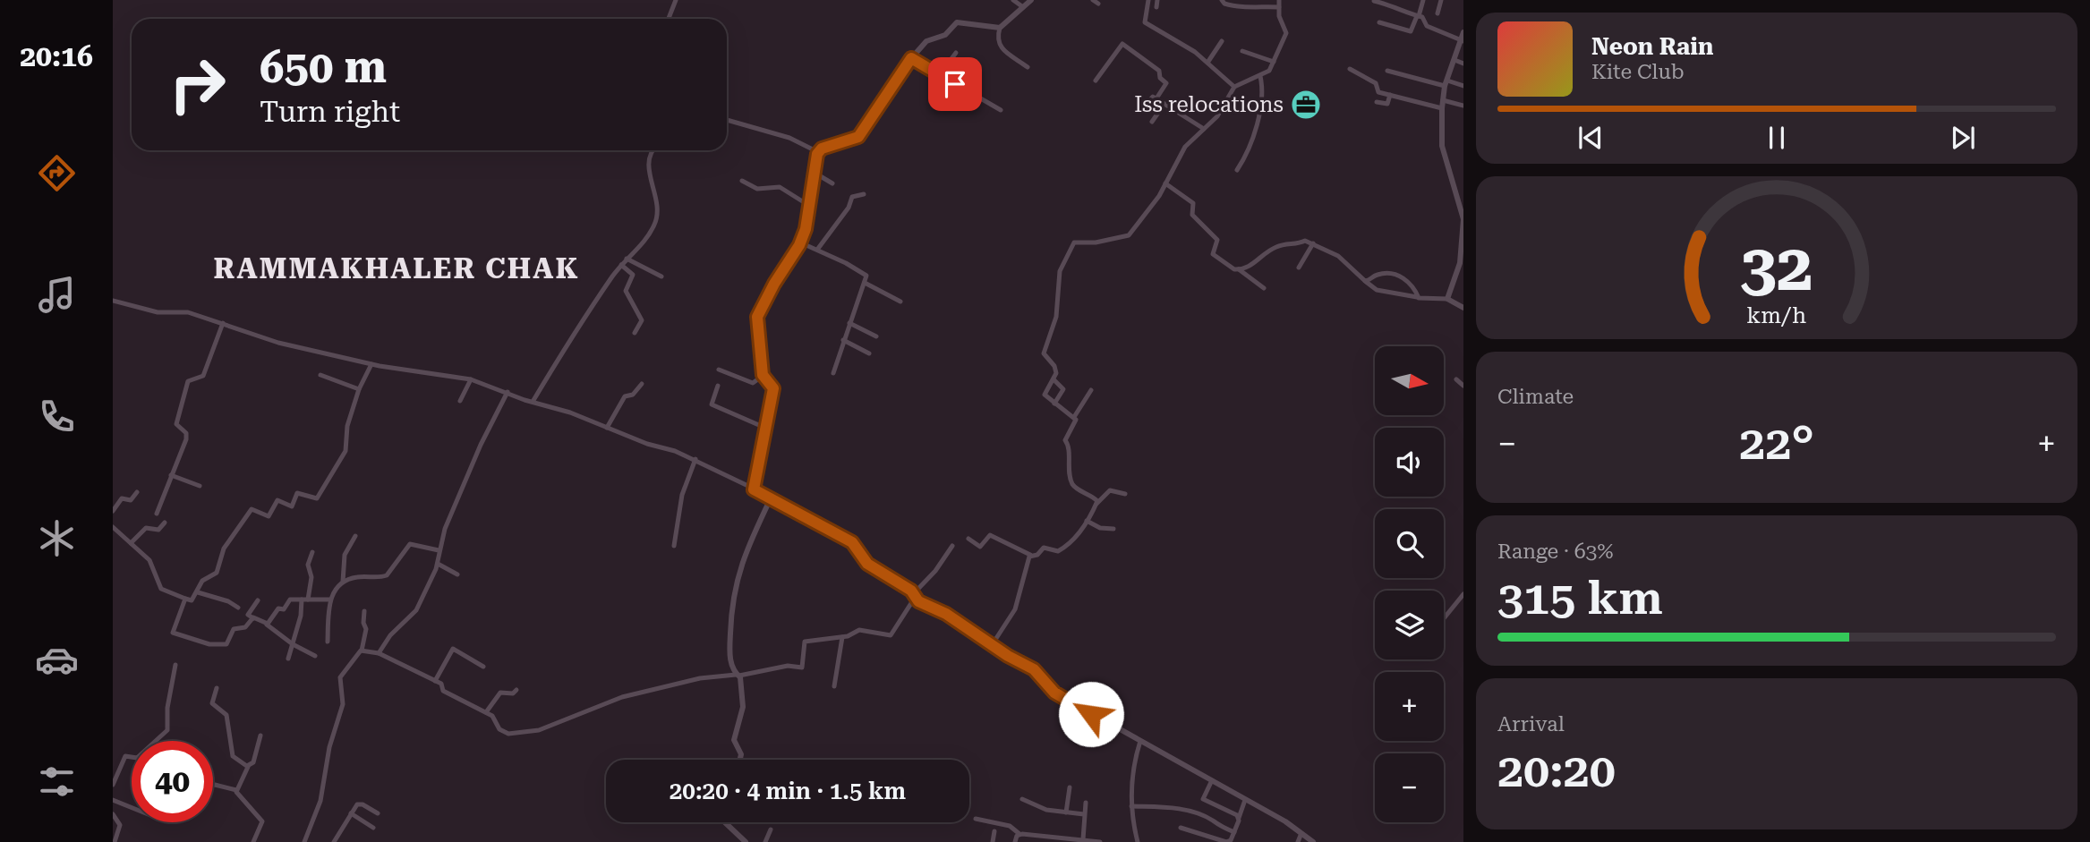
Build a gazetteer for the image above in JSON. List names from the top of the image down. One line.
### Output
{"districts":["RAMMAKHALER CHAK"],"places":{"office":["Iss relocations"]},"north":"right","page":{"tabs":"20:16","turn":["650 m","Turn right"],"song":["Neon Rain","Kite Club"],"map_buttons":["+","−"],"tile":["Climate",["Range · 63%","315 km"],["Arrival","20:20"]],"heat":["−","22°","+"],"limit":"40","trip":"20:20 · 4 min · 1.5 km","gauge":["32","km/h"]}}
